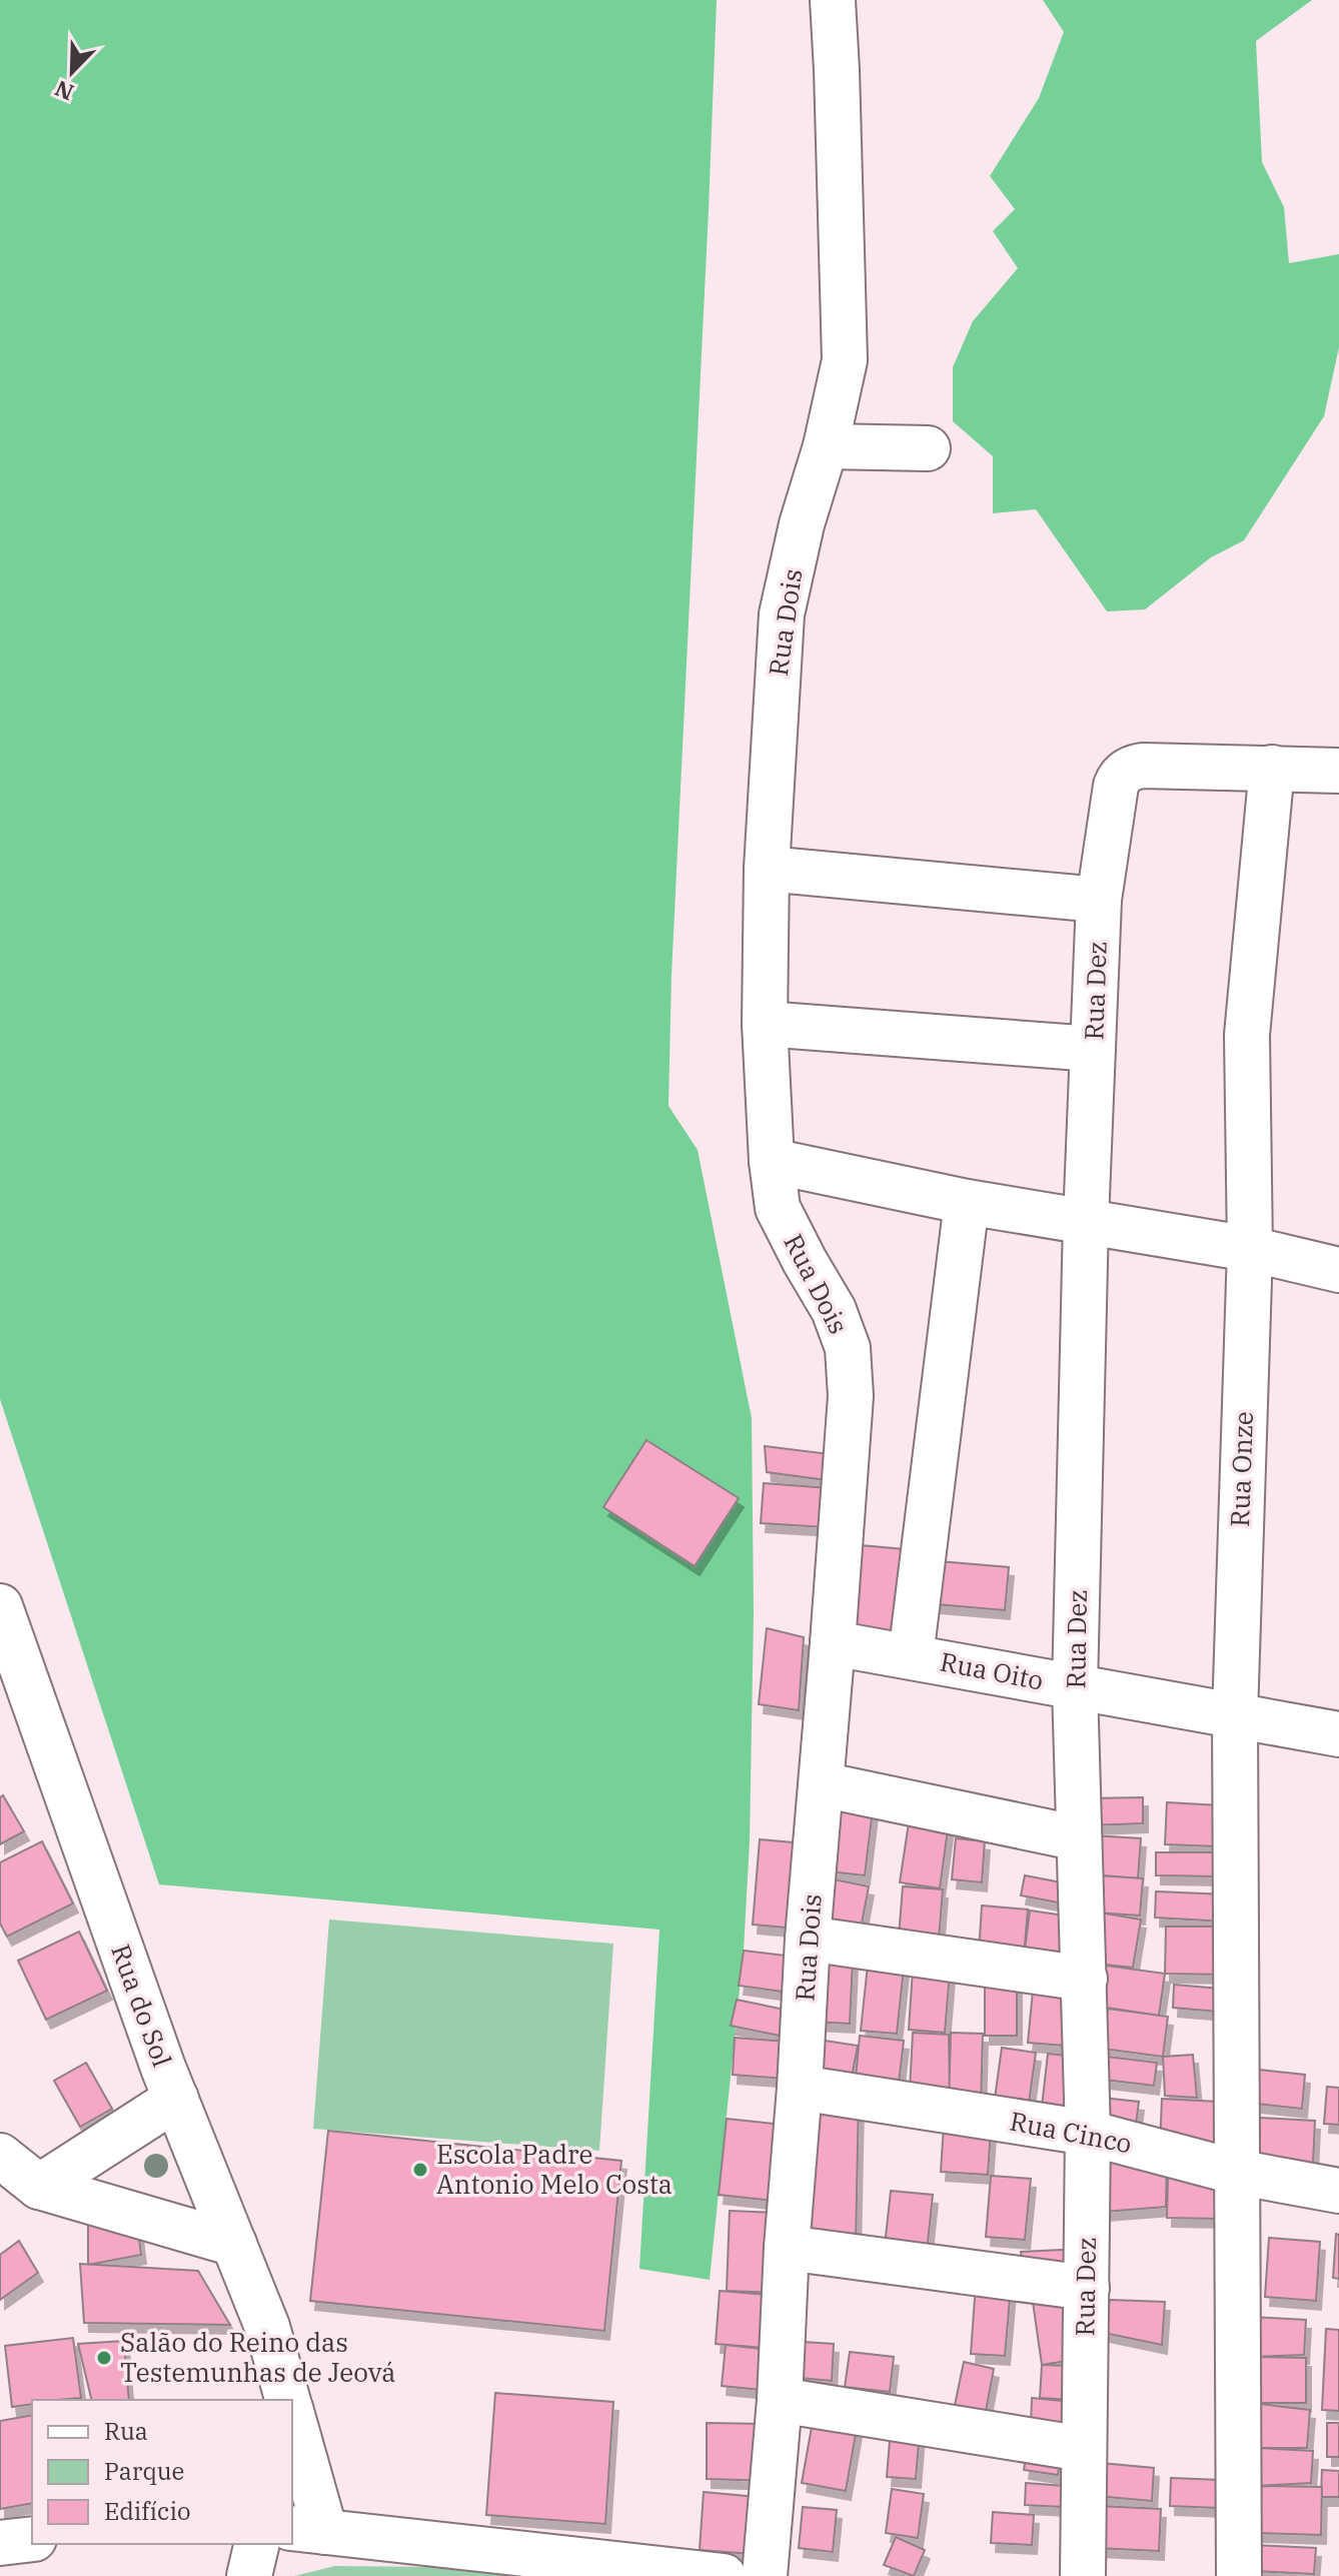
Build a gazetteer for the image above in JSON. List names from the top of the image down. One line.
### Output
{"streets":{"street":["Rua Dois","Rua Dez","Rua Onze","Rua Oito","Rua do Sol","Rua Cinco"]},"crossings":[["Rua Dois","Rua Oito"],["Rua Dois","Rua Cinco"],["Rua Dez","Rua Onze"],["Rua Dez","Rua Oito"],["Rua Dez","Rua Cinco"],["Rua Onze","Rua Oito"],["Rua Onze","Rua Cinco"]],"places":["Escola Padre Antonio Melo Costa","Salão do Reino das Testemunhas de Jeová"],"legend":["Rua","Parque","Edifício"],"north":"bottom left"}
